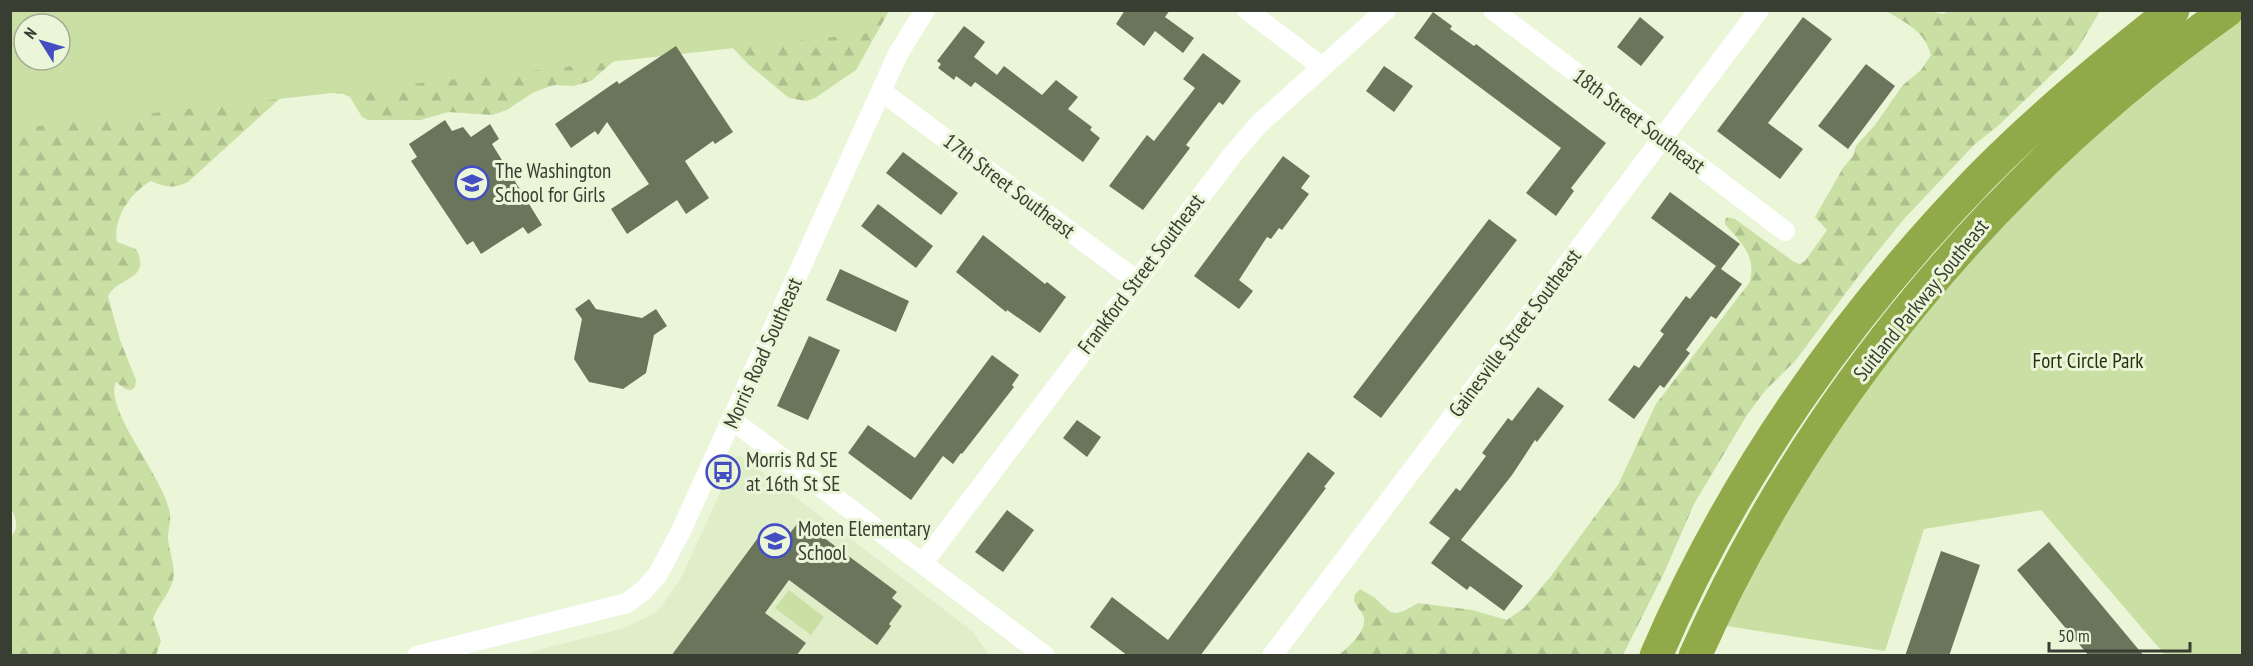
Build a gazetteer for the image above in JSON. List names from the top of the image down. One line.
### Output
{"streets":{"highway":["Suitland Parkway Southeast"],"street":["18th Street Southeast","17th Street Southeast","Frankford Street Southeast","Gainesville Street Southeast","Morris Road Southeast"]},"crossings":[["18th Street Southeast","Gainesville Street Southeast"],["17th Street Southeast","Frankford Street Southeast"],["17th Street Southeast","Morris Road Southeast"]],"parks":["Fort Circle Park"],"places":{"school or university":["The Washington School for Girls","Moten Elementary School"],"bus stop":["Morris Rd SE at 16th St SE"]},"scale_bar":"50 m","north":"top left"}
